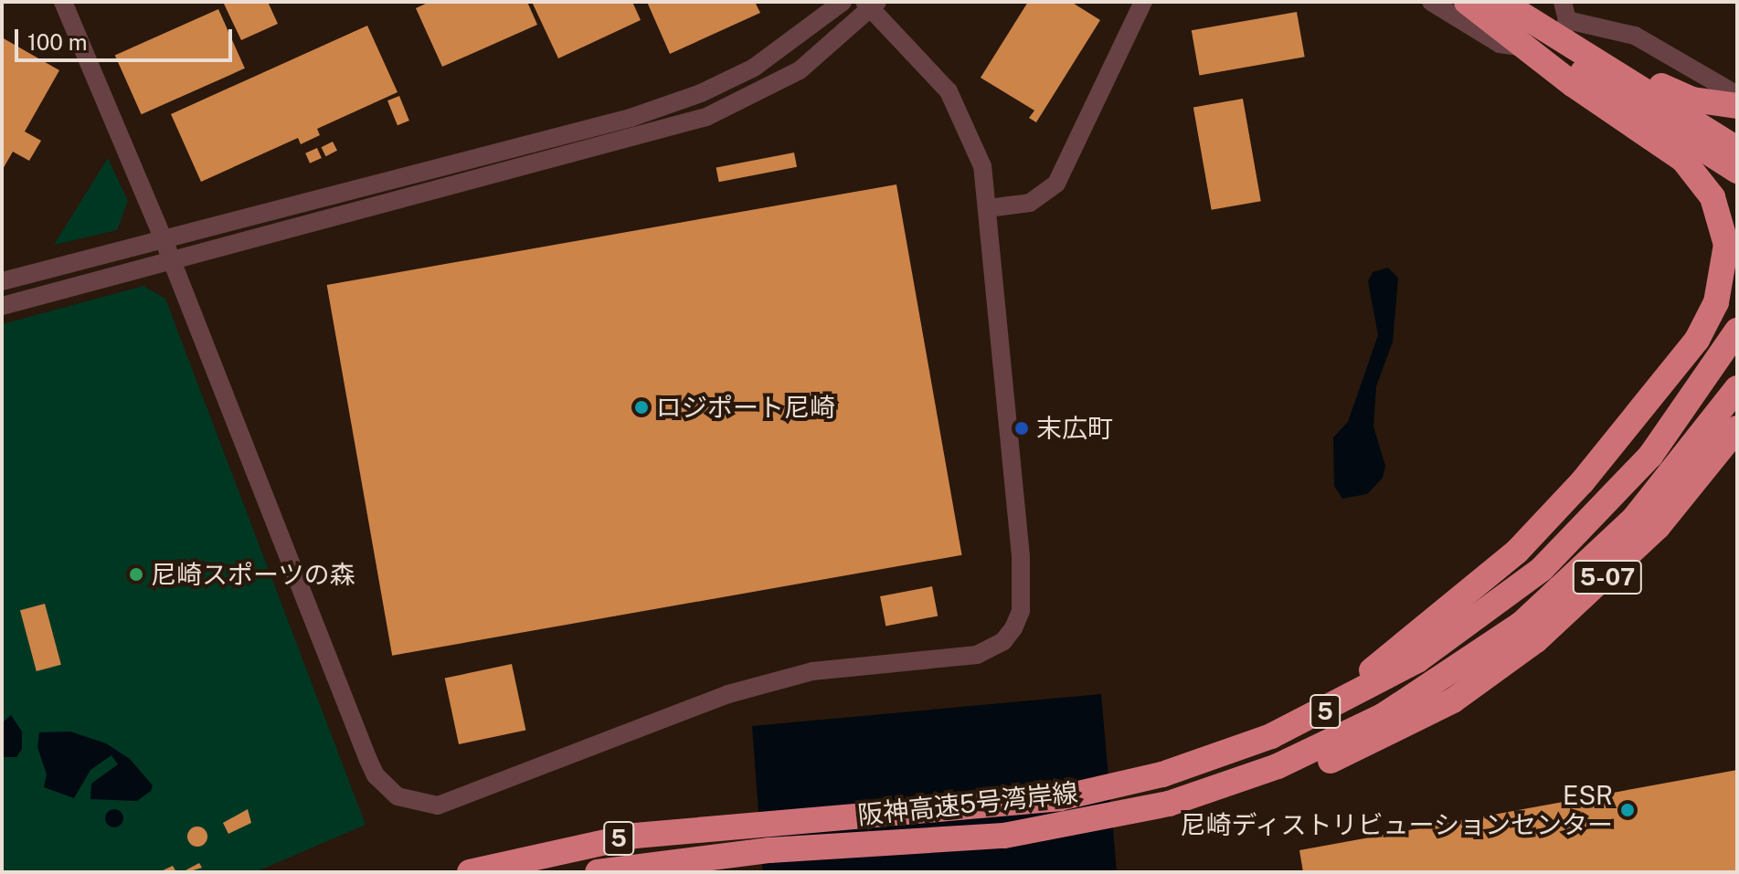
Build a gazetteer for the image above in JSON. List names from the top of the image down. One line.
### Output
{"streets":{"highway":["5-07","5","阪神高速5号湾岸線"]},"crossings":[["5-07","阪神高速5号湾岸線"]],"places":["ロジポート尼崎","末広町","尼崎スポーツの森","ESR 尼崎ディストリビューションセンター"],"scale_bar":"100 m"}
